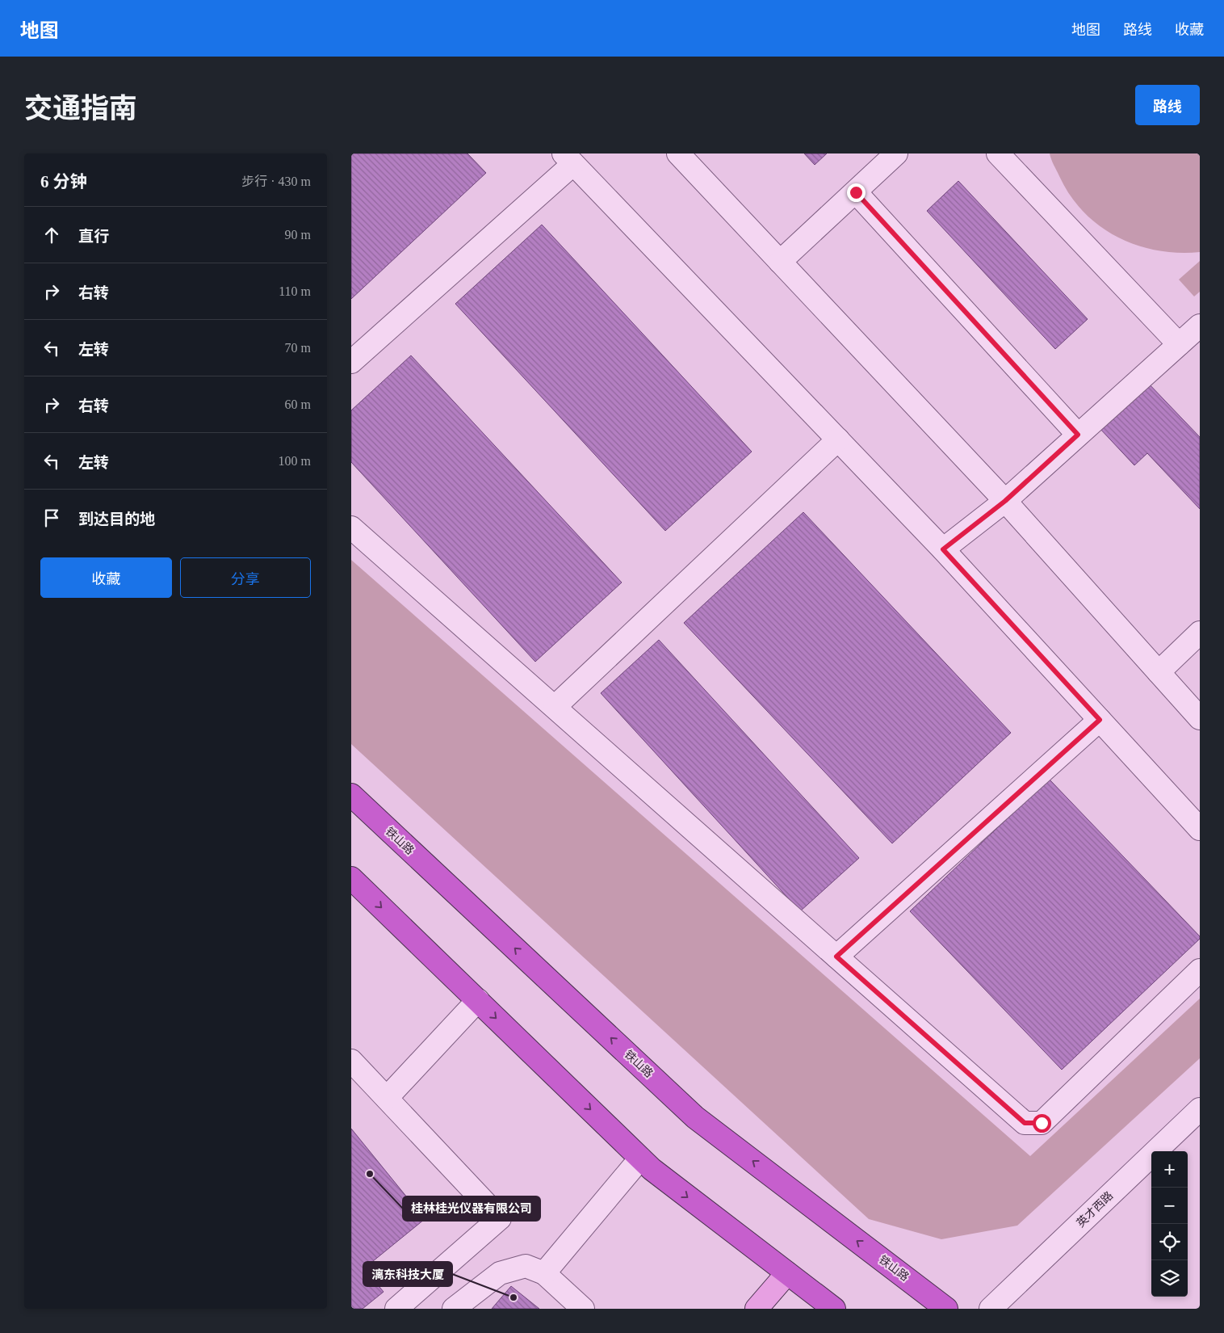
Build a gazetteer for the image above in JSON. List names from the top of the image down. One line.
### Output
{"streets":{"highway":["铁山路"],"street":["英才西路"]},"places":["桂林桂光仪器有限公司","漓东科技大厦"],"page":{"header":"地图","nav":["地图","路线","收藏"],"title":"交通指南","buttons":["路线",["收藏","分享"]],"heading":["6 分钟","步行 · 430 m"],"list":[["直行","90 m"],["右转","110 m"],["左转","70 m"],["右转","60 m"],["左转","100 m"],"到达目的地"],"map_buttons":["+","−"]}}
